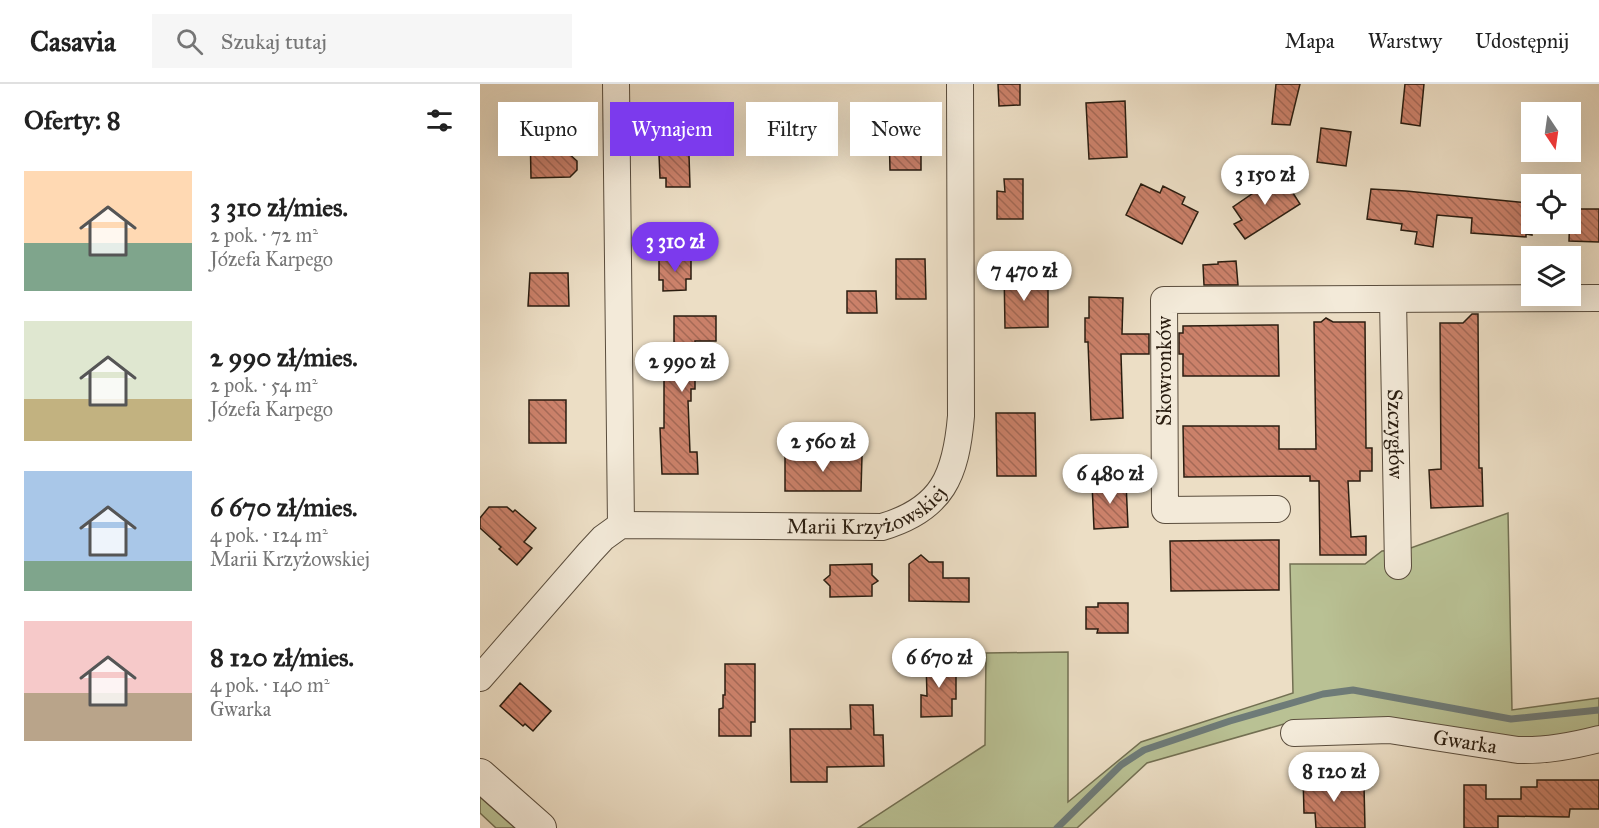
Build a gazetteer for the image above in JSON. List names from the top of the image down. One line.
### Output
{"streets":{"street":["Skowronków","Szczygłów","Marii Krzyżowskiej","Gwarka"]},"crossings":[["Skowronków","Szczygłów"]],"north":"bottom","page":{"header":"Casavia","search":"Szukaj tutaj","nav":["Mapa","Warstwy","Udostępnij"],"heading":"Oferty: 8","chip":["Kupno","Wynajem","Filtry","Nowe"],"price":["3 150 zł","3 310 zł","7 470 zł","2 990 zł","2 560 zł","6 480 zł","6 670 zł","8 120 zł"],"list":[{"name":"3 310 zł/mies.","note":"2 pok. · 72 m² · Józefa Karpego"},{"name":"2 990 zł/mies.","note":"2 pok. · 54 m² · Józefa Karpego"},{"name":"6 670 zł/mies.","note":"4 pok. · 124 m² · Marii Krzyżowskiej"},{"name":"8 120 zł/mies.","note":"4 pok. · 140 m² · Gwarka"}]}}
